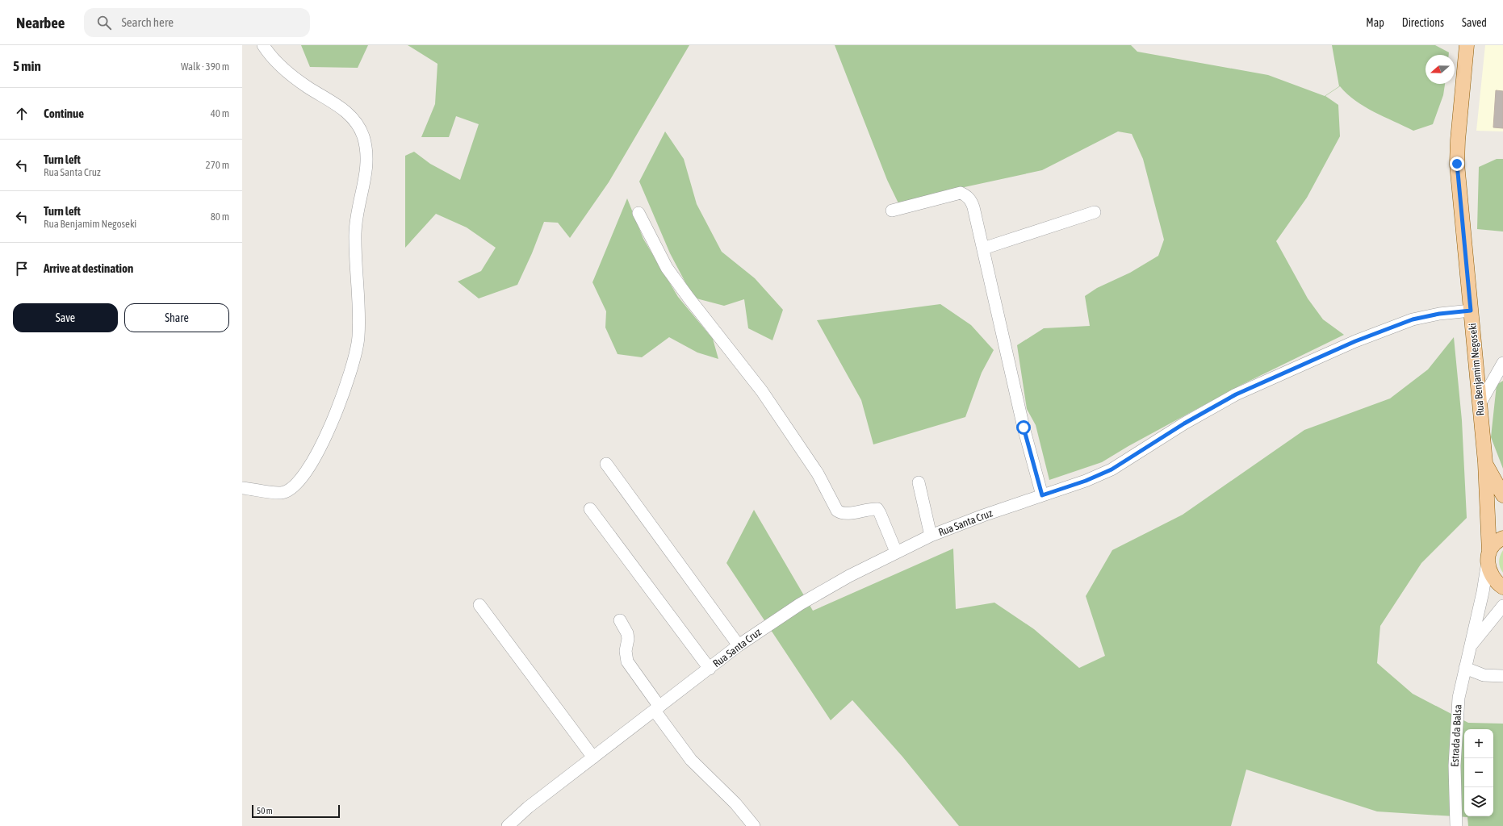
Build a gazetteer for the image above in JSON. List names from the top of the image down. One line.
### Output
{"streets":{"main road":["Rua Benjamim Negoseki"],"street":["Rua Santa Cruz","Estrada da Balsa"]},"crossings":[["Rua Benjamim Negoseki","Rua Santa Cruz"],["Rua Benjamim Negoseki","Estrada da Balsa"]],"scale_bar":"50 m","north":"left","page":{"header":"Nearbee","search":"Search here","nav":["Map","Directions","Saved"],"heading":["5 min","Walk · 390 m"],"list":[["Continue","40 m"],["Turn left","Rua Santa Cruz","270 m"],["Turn left","Rua Benjamim Negoseki","80 m"],"Arrive at destination"],"buttons":["Save","Share"],"map_buttons":["+","−"],"scale":"50 m"}}
